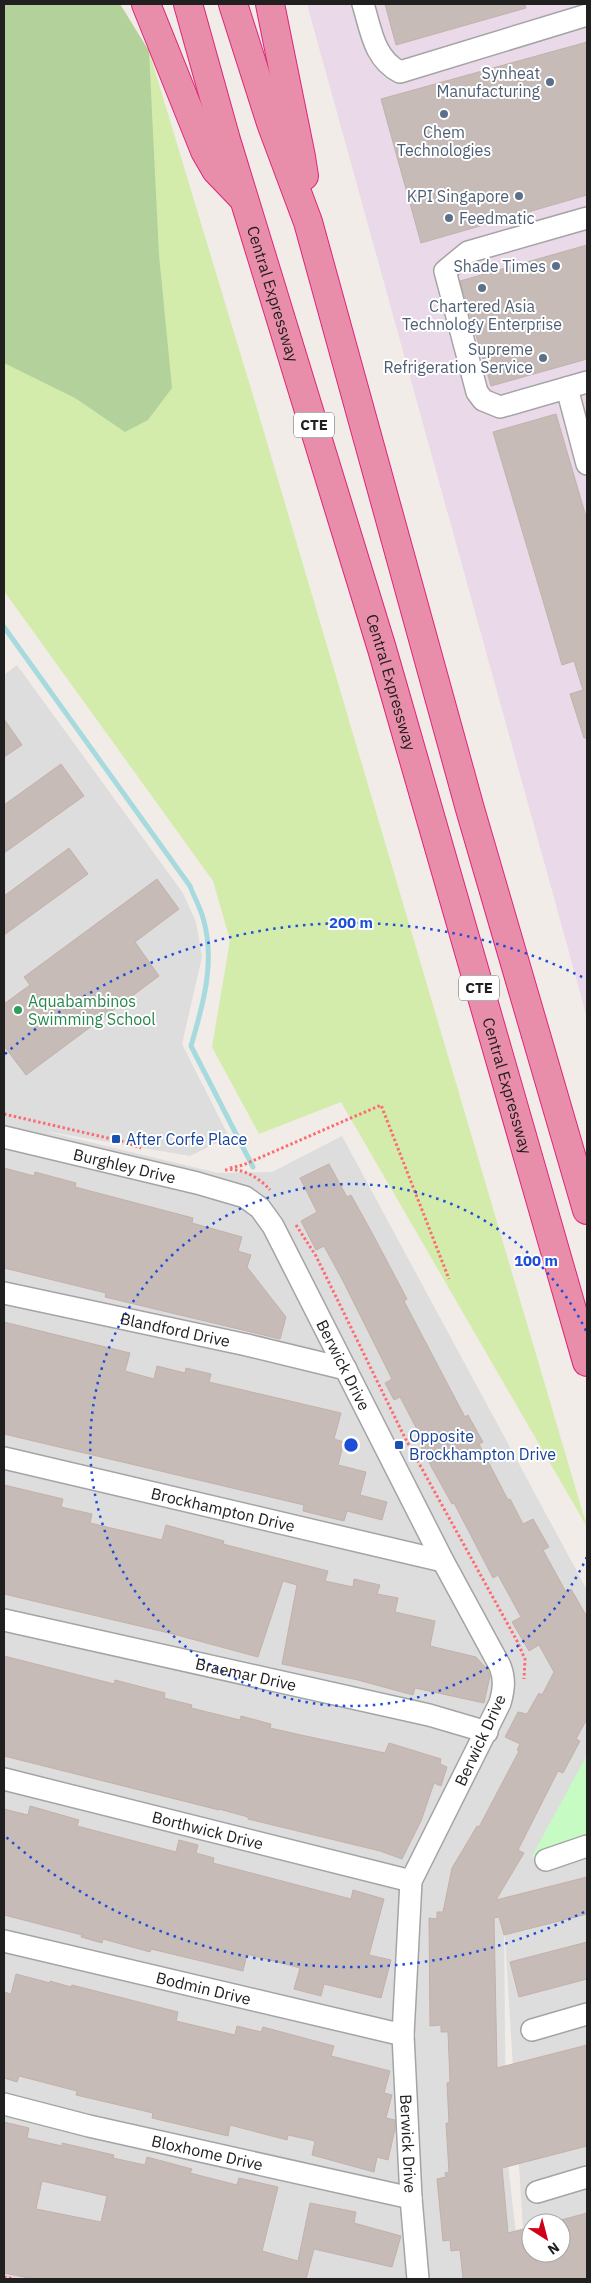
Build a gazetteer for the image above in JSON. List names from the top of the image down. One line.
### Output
{"streets":{"highway":["Central Expressway","CTE"],"street":["Burghley Drive","Blandford Drive","Berwick Drive","Brockhampton Drive","Braemar Drive","Borthwick Drive","Bodmin Drive","Bloxhome Drive"]},"crossings":[["Burghley Drive","Berwick Drive"],["Blandford Drive","Berwick Drive"],["Berwick Drive","Brockhampton Drive"],["Berwick Drive","Braemar Drive"],["Berwick Drive","Borthwick Drive"],["Berwick Drive","Bodmin Drive"],["Berwick Drive","Bloxhome Drive"]],"places":{"other":["Synheat Manufacturing","Chem Technologies","KPI Singapore","Feedmatic","Shade Times","Chartered Asia Technology Enterprise","Supreme Refrigeration Service","Aquabambinos Swimming School"],"transit":["After Corfe Place","Opposite Brockhampton Drive"]},"north":"bottom right","rings":["200 m","100 m"]}
